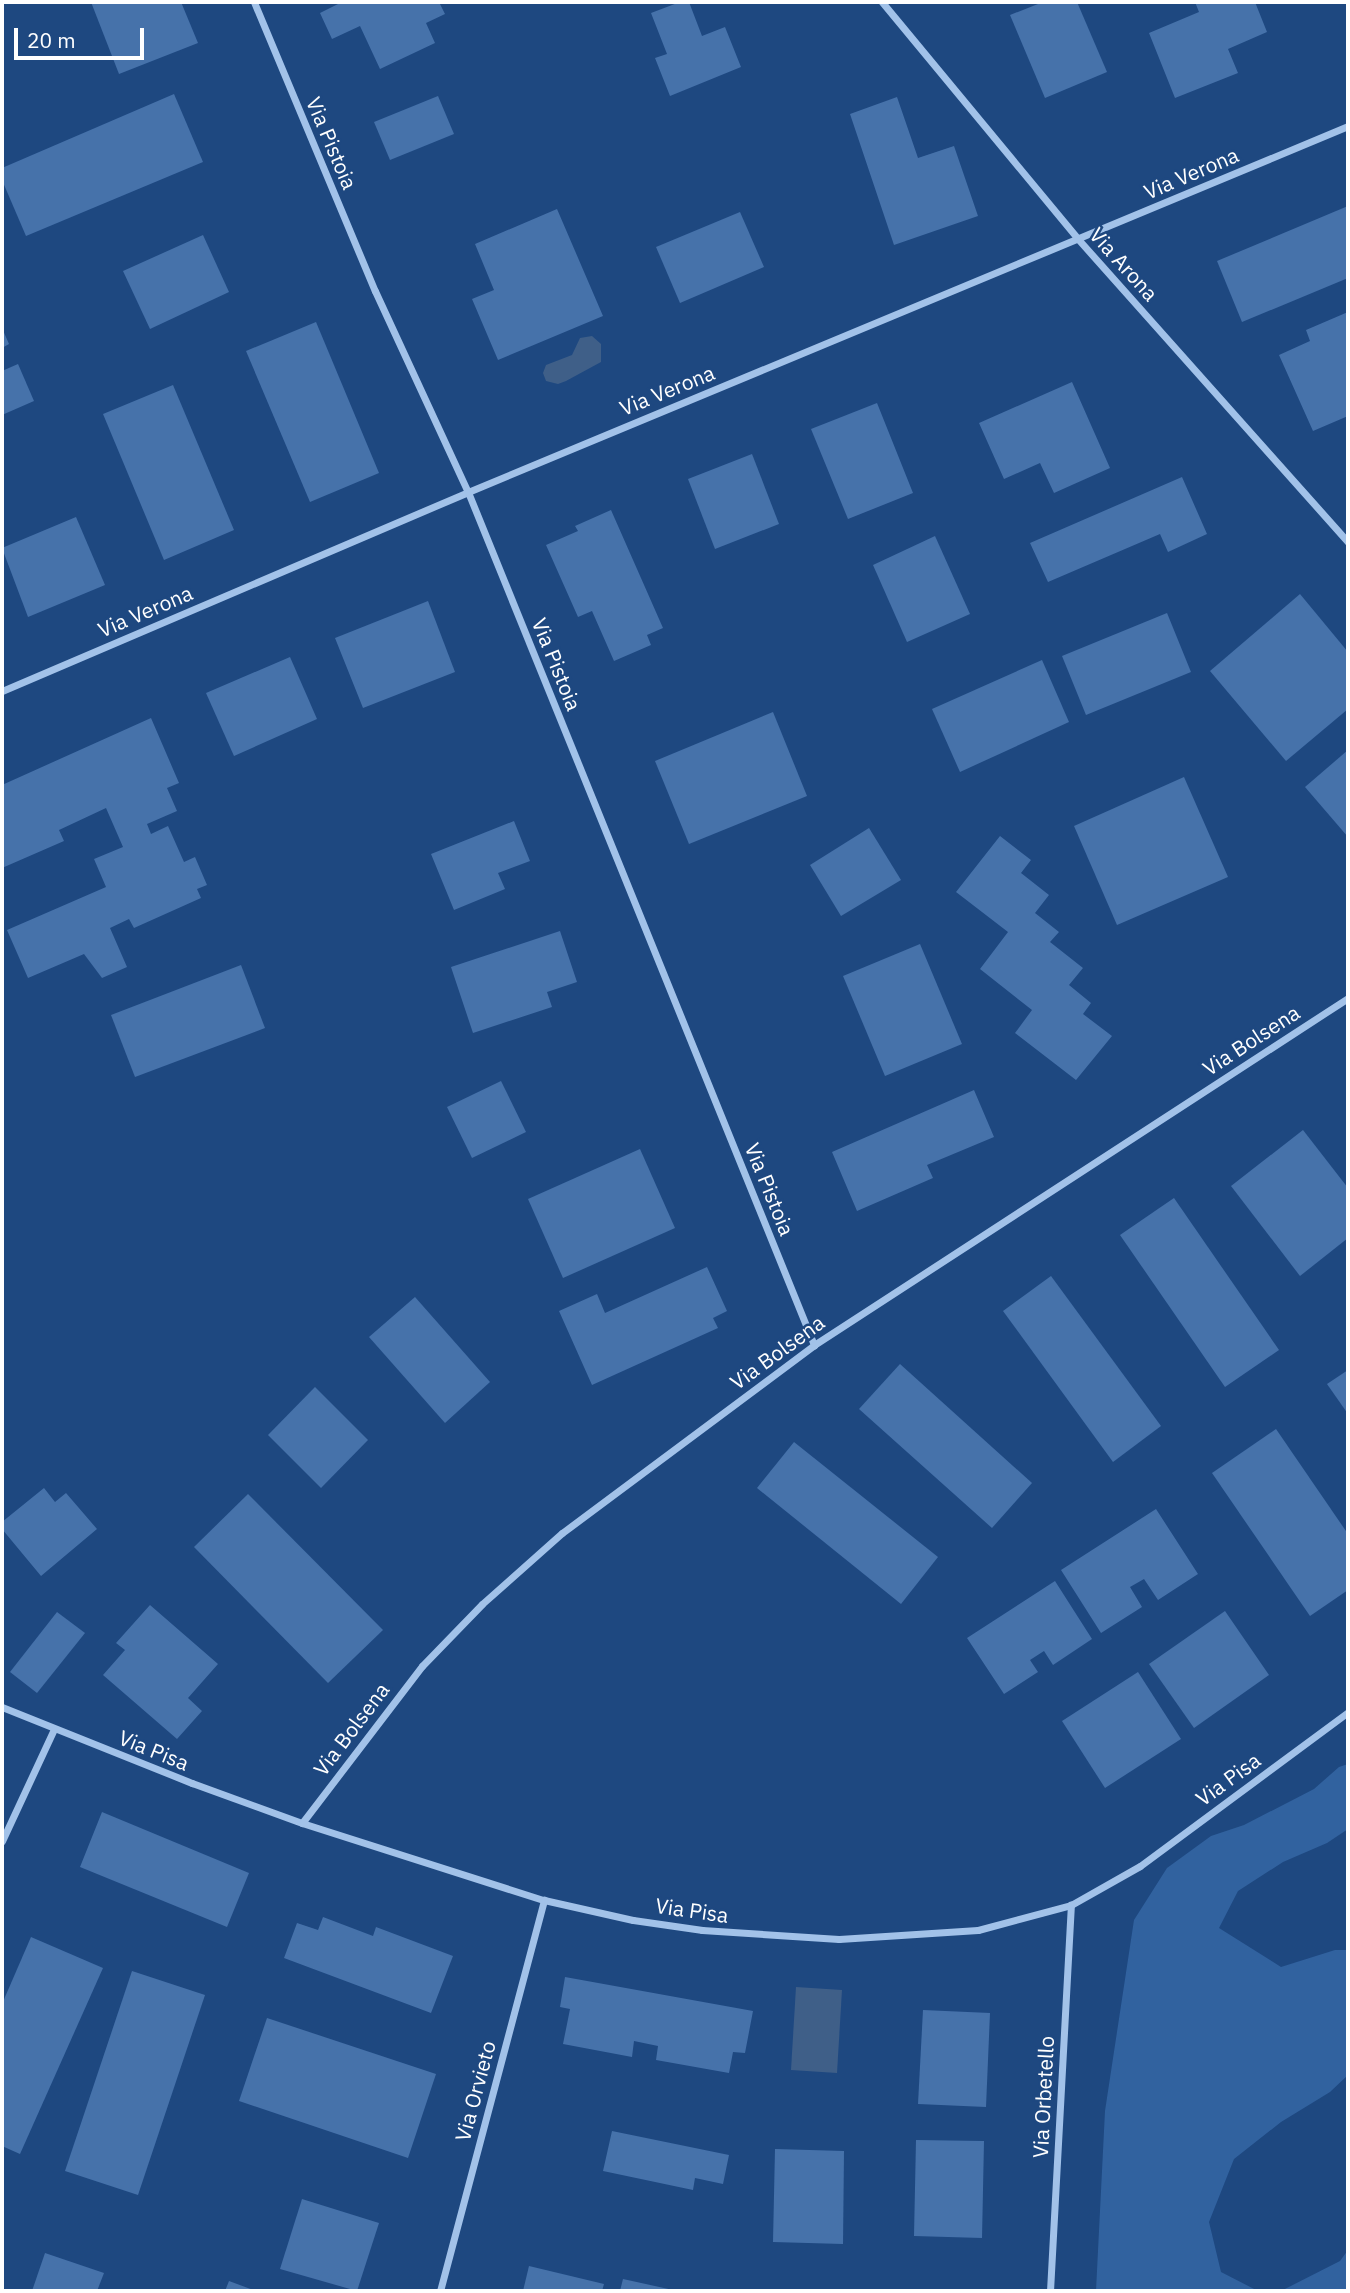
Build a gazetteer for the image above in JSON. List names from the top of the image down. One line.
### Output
{"streets":{"street":["Via Pistoia","Via Verona","Via Arona","Via Bolsena","Via Pisa","Via Orvieto","Via Orbetello"]},"crossings":[["Via Pistoia","Via Verona"],["Via Pistoia","Via Bolsena"],["Via Verona","Via Arona"],["Via Bolsena","Via Pisa"],["Via Pisa","Via Orvieto"],["Via Pisa","Via Orbetello"]],"scale_bar":"20 m"}
